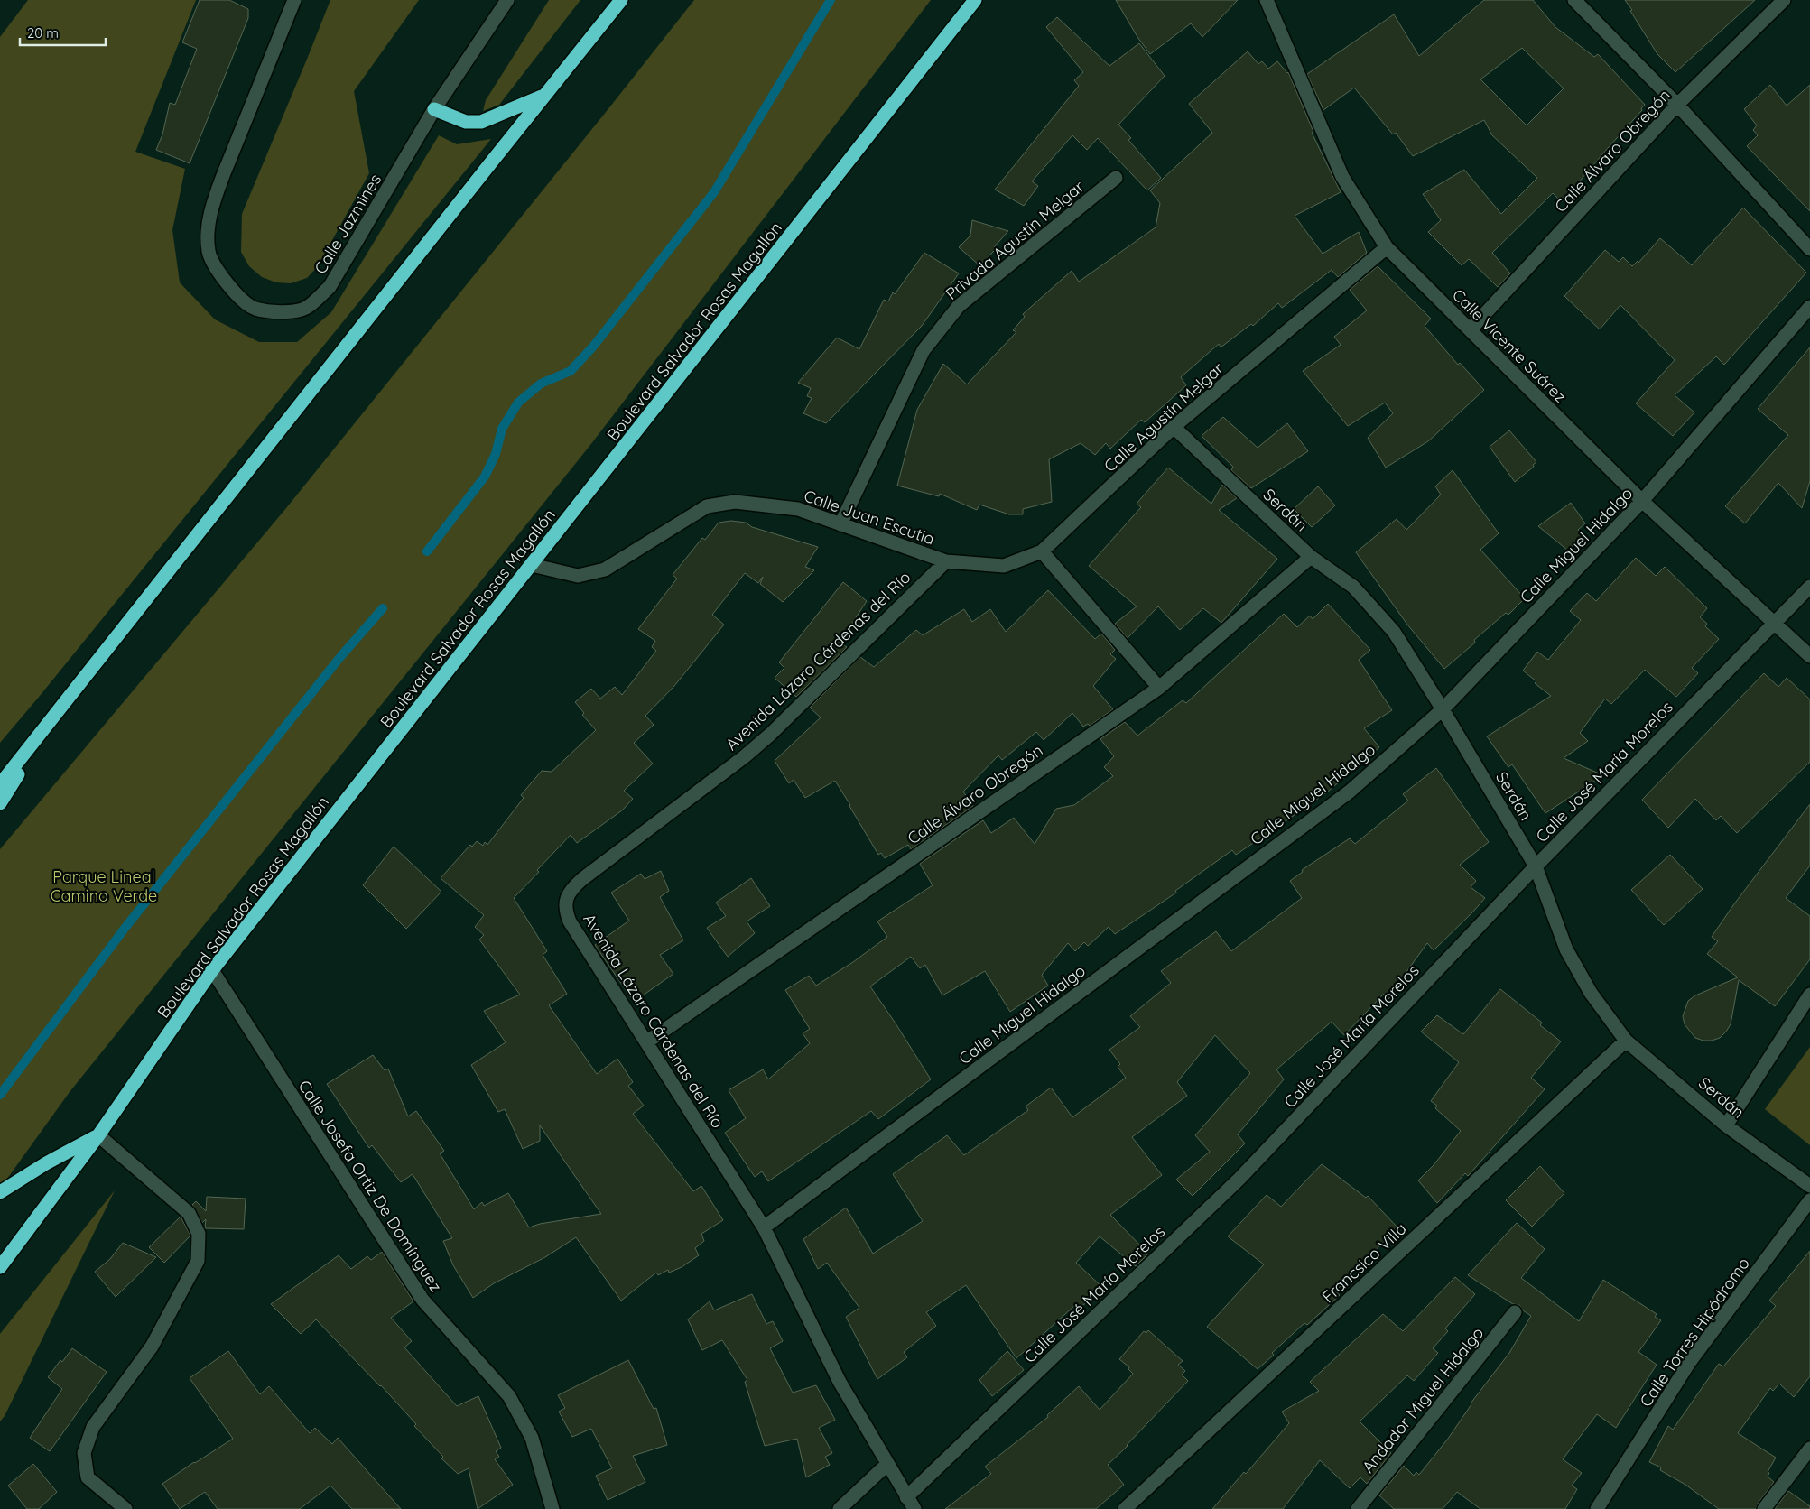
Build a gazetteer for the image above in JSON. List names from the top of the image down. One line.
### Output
{"streets":{"highway":["Boulevard Salvador Rosas Magallón"],"street":["Calle Álvaro Obregón","Calle Jazmines","Privada Agustín Melgar","Calle Vicente Suárez","Calle Agustín Melgar","Serdán","Calle Juan Escutia","Calle Miguel Hidalgo","Avenida Lázaro Cárdenas del Río","Calle José María Morelos","Calle Josefa Ortiz De Domínguez","Francsico Villa","Calle Torres Hipódromo","Andador Miguel Hidalgo"]},"crossings":[["Calle Álvaro Obregón","Calle Vicente Suárez"],["Calle Álvaro Obregón","Serdán"],["Calle Álvaro Obregón","Avenida Lázaro Cárdenas del Río"],["Privada Agustín Melgar","Calle Juan Escutia"],["Boulevard Salvador Rosas Magallón","Calle Juan Escutia"],["Boulevard Salvador Rosas Magallón","Calle Josefa Ortiz De Domínguez"],["Calle Vicente Suárez","Calle Agustín Melgar"],["Calle Vicente Suárez","Calle Miguel Hidalgo"],["Calle Vicente Suárez","Calle José María Morelos"],["Calle Agustín Melgar","Serdán"],["Calle Agustín Melgar","Calle Juan Escutia"],["Calle Agustín Melgar","Avenida Lázaro Cárdenas del Río"],["Serdán","Calle Miguel Hidalgo"],["Serdán","Calle José María Morelos"],["Serdán","Francsico Villa"],["Calle Juan Escutia","Avenida Lázaro Cárdenas del Río"],["Calle Miguel Hidalgo","Avenida Lázaro Cárdenas del Río"],["Avenida Lázaro Cárdenas del Río","Calle José María Morelos"]],"parks":["Parque Lineal Camino Verde"],"scale_bar":"20 m"}
